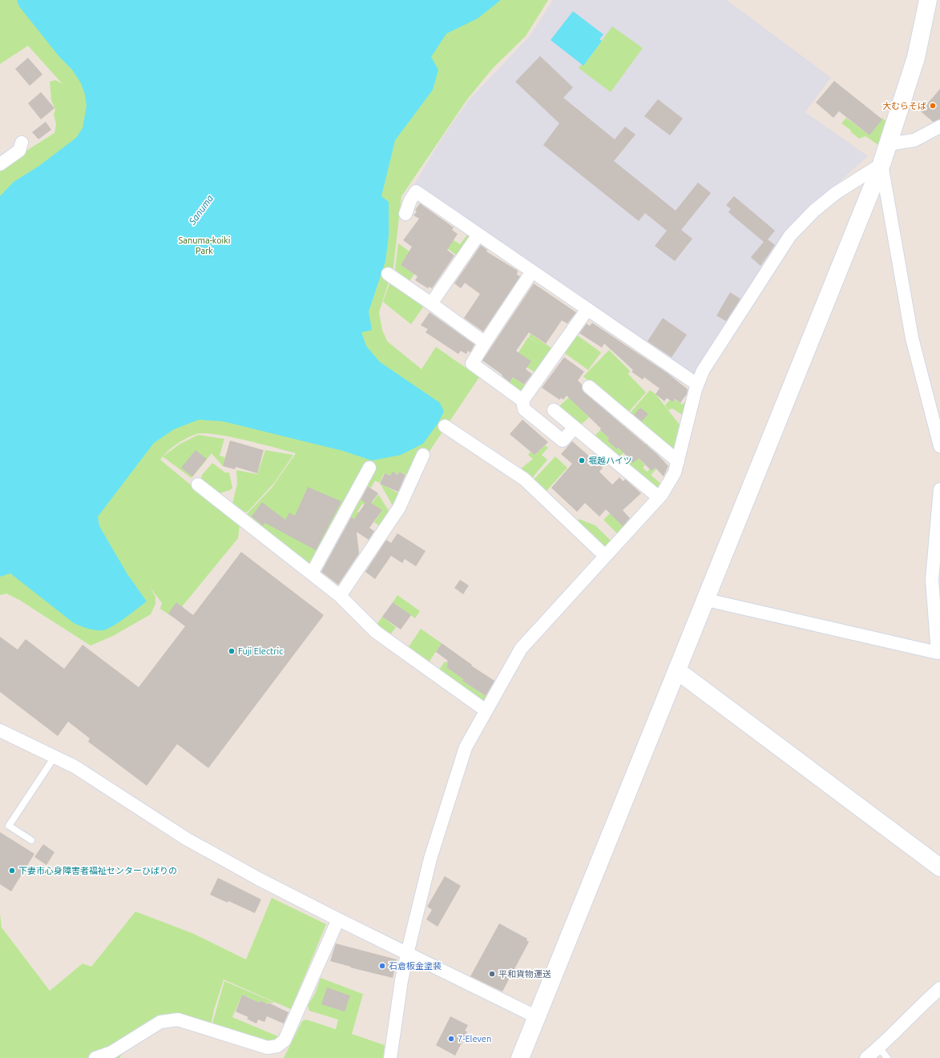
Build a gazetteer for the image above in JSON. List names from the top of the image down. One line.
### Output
{"water":["Sanuma"],"parks":["Sanuma-koiki Park"],"places":["大むらそば","堀越ハイツ","Fuji Electric","下妻市心身障害者福祉センターひばりの","石倉板金塗装","平和貨物運送","7-Eleven"]}
